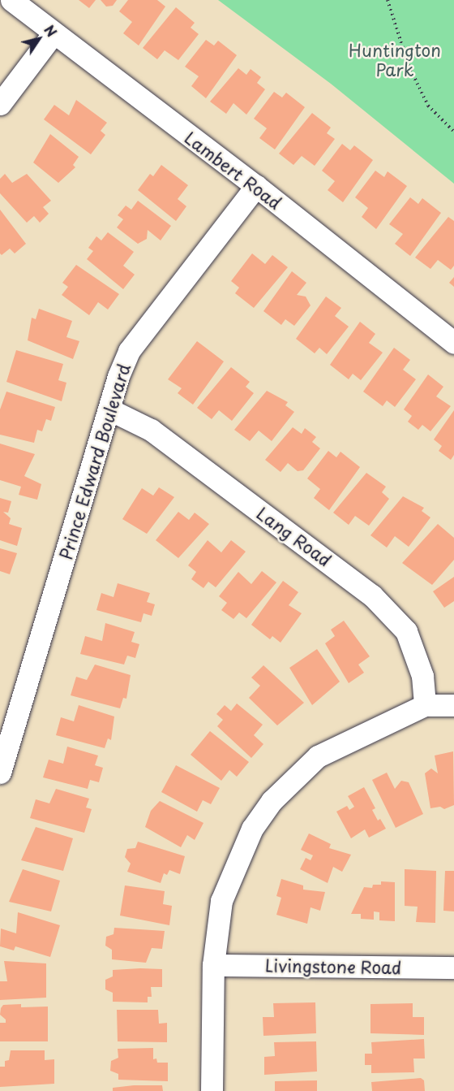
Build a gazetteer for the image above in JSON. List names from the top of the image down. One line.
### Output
{"streets":{"street":["Lambert Road","Prince Edward Boulevard","Lang Road","Livingstone Road"]},"crossings":[["Lambert Road","Prince Edward Boulevard"],["Prince Edward Boulevard","Lang Road"]],"parks":["Huntington Park"],"north":"top right"}
